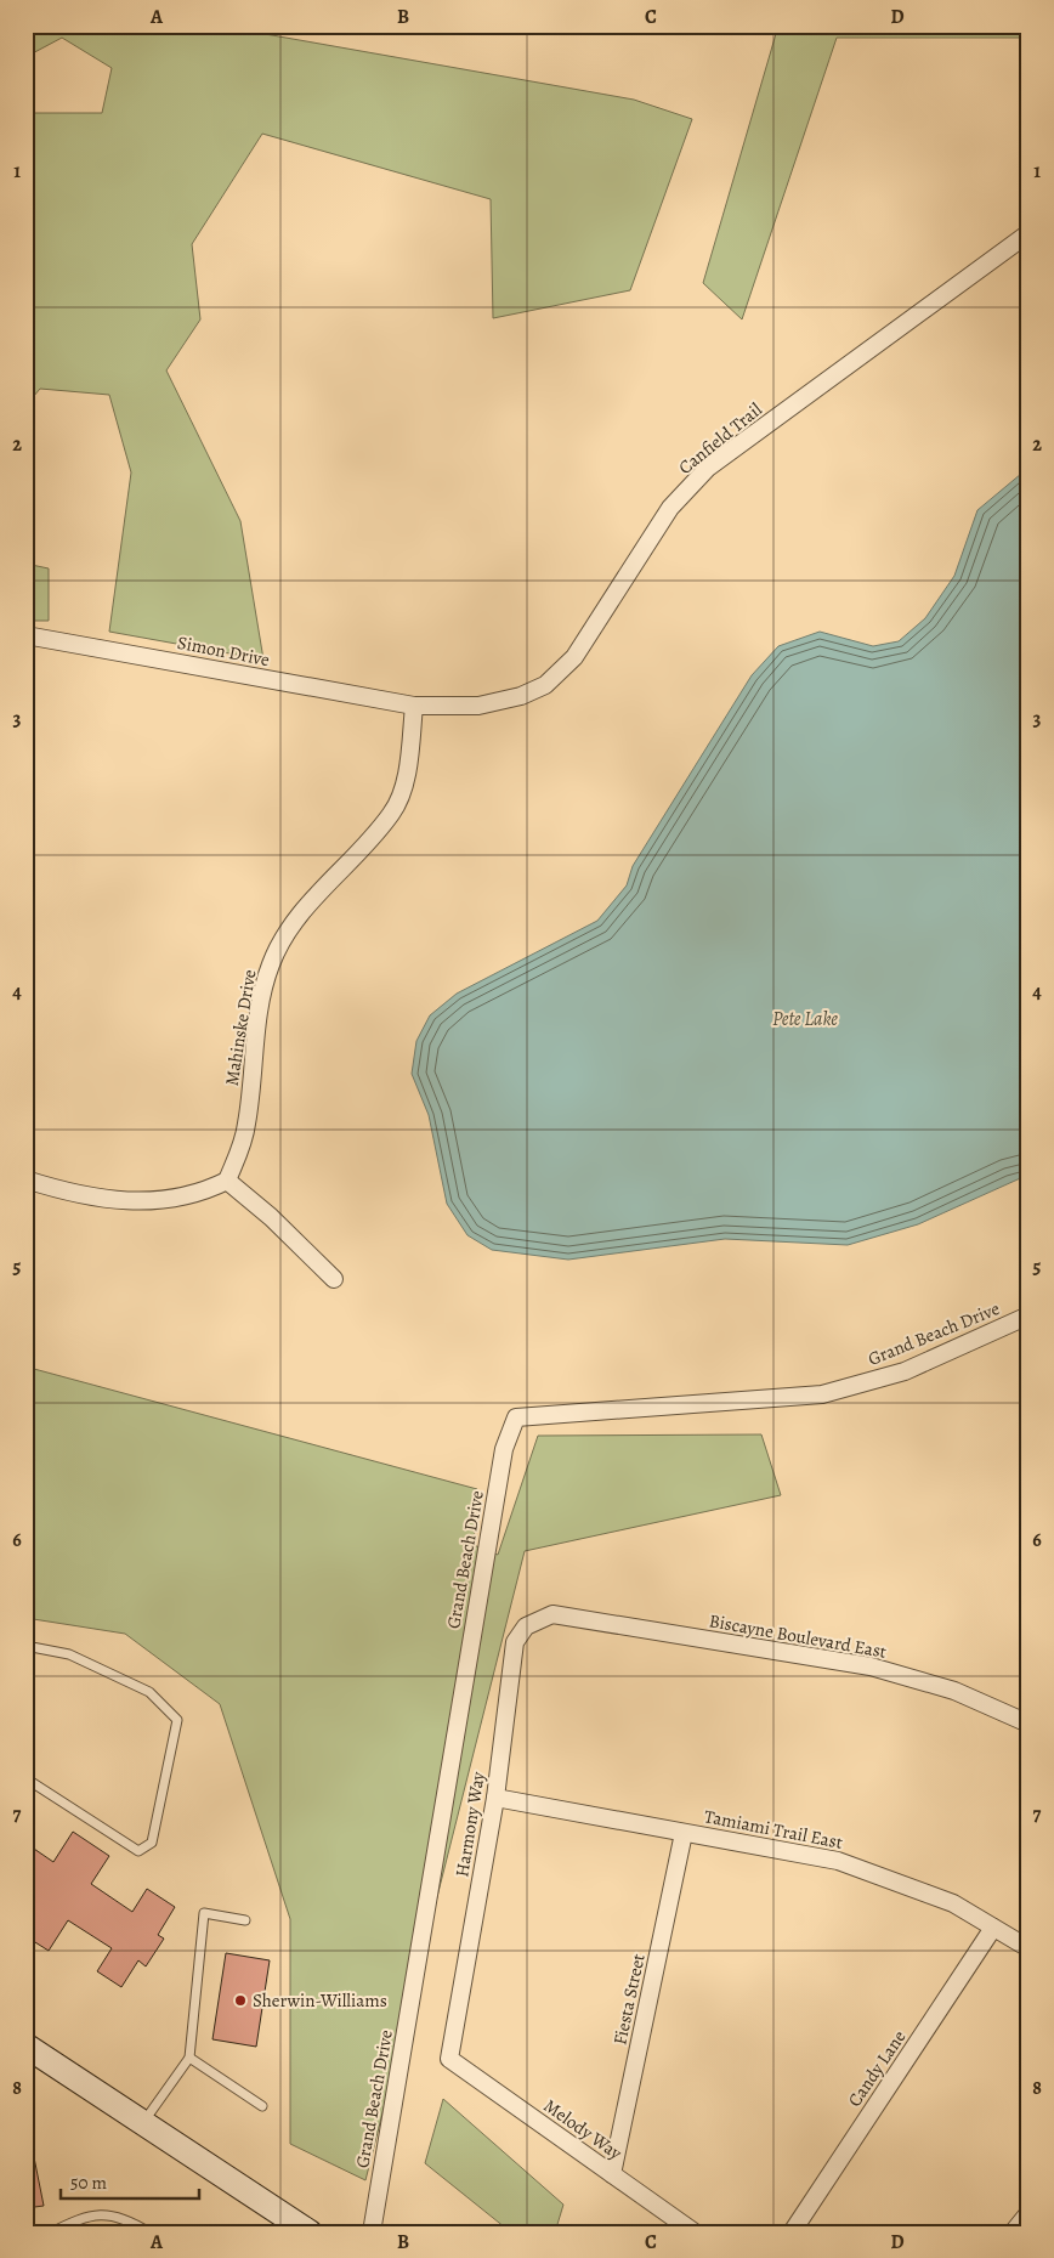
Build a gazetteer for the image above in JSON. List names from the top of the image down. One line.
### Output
{"streets":{"street":["Canfield Trail","Simon Drive","Mahinske Drive","Grand Beach Drive","Biscayne Boulevard East","Harmony Way","Tamiami Trail East","Fiesta Street","Candy Lane","Melody Way"]},"crossings":[["Canfield Trail","Simon Drive"],["Canfield Trail","Mahinske Drive"],["Simon Drive","Mahinske Drive"],["Biscayne Boulevard East","Harmony Way"],["Harmony Way","Tamiami Trail East"],["Harmony Way","Melody Way"],["Tamiami Trail East","Fiesta Street"],["Tamiami Trail East","Candy Lane"],["Fiesta Street","Melody Way"]],"water":["Pete Lake"],"places":["Sherwin-Williams"],"scale_bar":"50 m","grid":{"columns":["A","B","C","D"],"rows":["1","2","3","4","5","6","7","8"]}}
